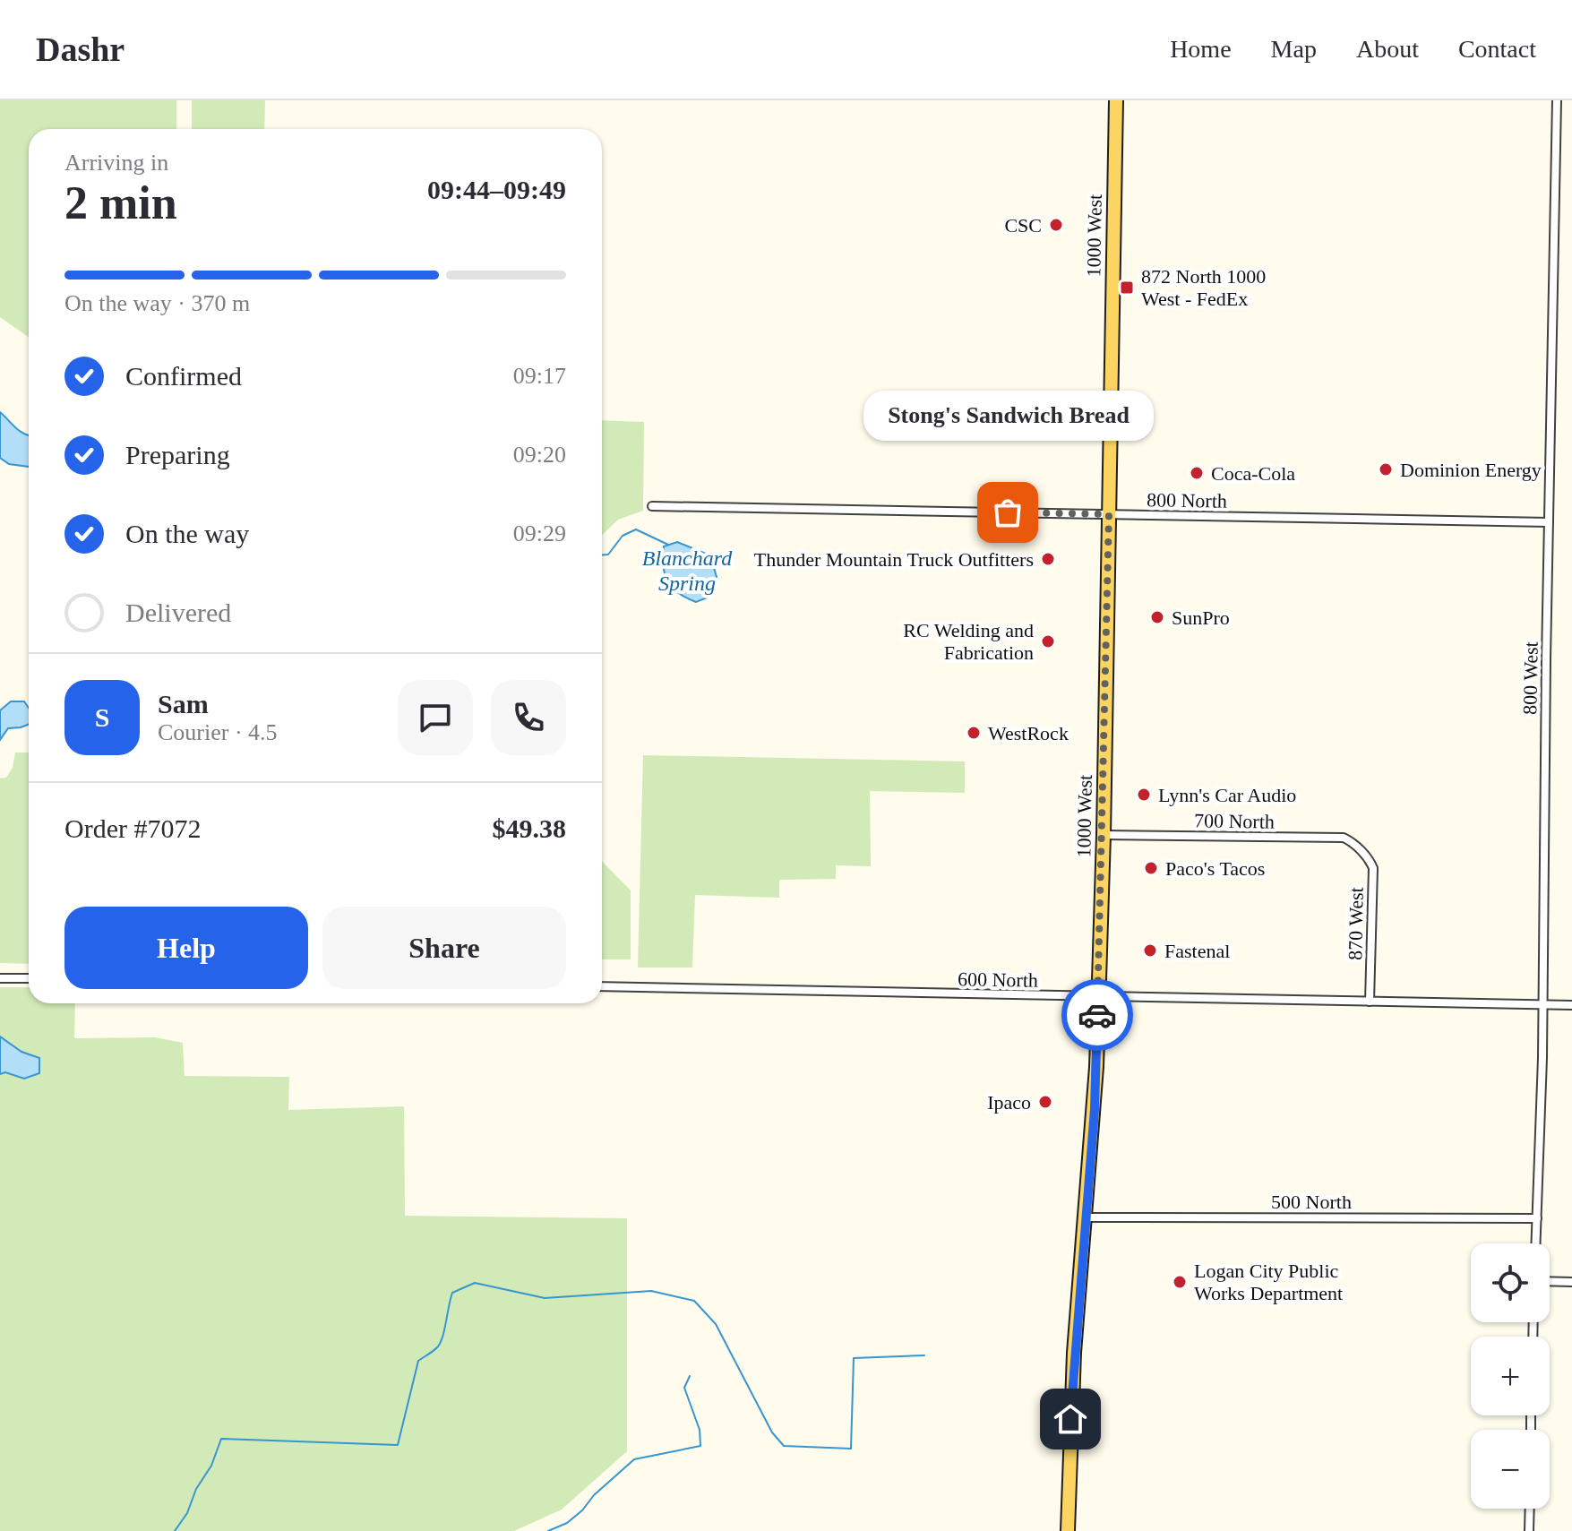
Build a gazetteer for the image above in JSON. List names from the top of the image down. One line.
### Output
{"streets":{"main road":["1000 West"],"street":["800 North","800 West","700 North","870 West","600 North","500 North"]},"crossings":[["1000 West","800 North"],["1000 West","700 North"],["1000 West","600 North"],["1000 West","500 North"],["800 North","800 West"],["800 West","600 North"],["800 West","500 North"],["700 North","870 West"],["870 West","600 North"]],"water":["Blanchard Spring"],"places":{"other":["CSC","Dominion Energy","Coca-Cola","Stong's Sandwich Bread","Thunder Mountain Truck Outfitters","SunPro","RC Welding and Fabrication","WestRock","Lynn's Car Audio","Paco's Tacos","Fastenal","Ipaco","Logan City Public Works Department"],"transit":["872 North 1000 West - FedEx"]},"page":{"header":"Dashr","nav":["Home","Map","About","Contact"],"heading":["2 min","Arriving in","09:44–09:49"],"panel":["Sam","Courier · 4.5","Order #7072","$49.38"],"bar":"On the way · 370 m","list":[["Confirmed","09:17"],["Preparing","09:20"],["On the way","09:29"],"Delivered"],"bubble":"Stong's Sandwich Bread","round":"S","buttons":["Help","Share"],"map_buttons":["+","−"]}}
